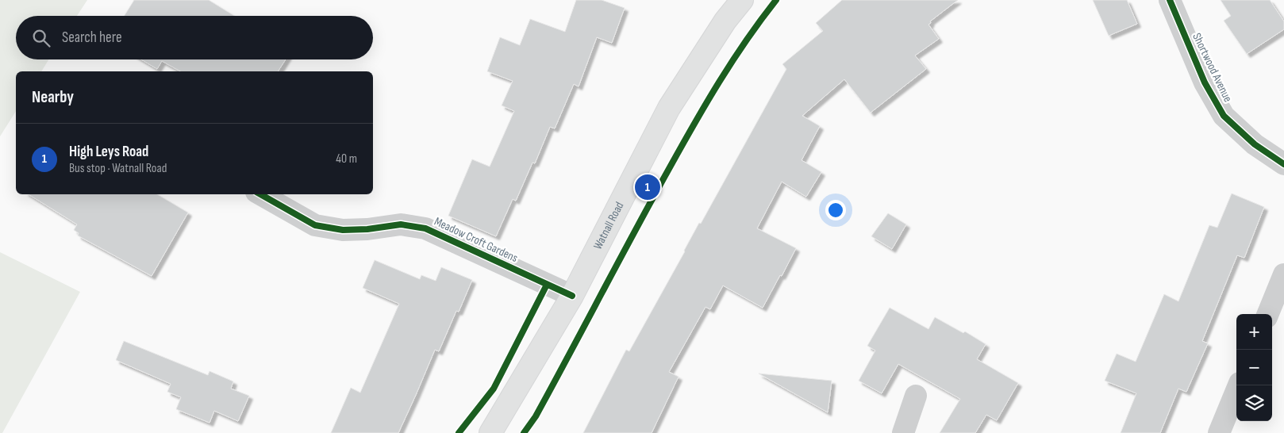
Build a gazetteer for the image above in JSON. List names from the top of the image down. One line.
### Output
{"streets":{"main road":["Watnall Road"],"street":["Shortwood Avenue","Meadow Croft Gardens"]},"crossings":[["Watnall Road","Meadow Croft Gardens"]],"page":{"search":"Search here","heading":"Nearby","list":[{"mark":"1","name":"High Leys Road","note":"Bus stop · Watnall Road","value":"40 m"}],"pins":"1","map_buttons":["+","−"]}}
